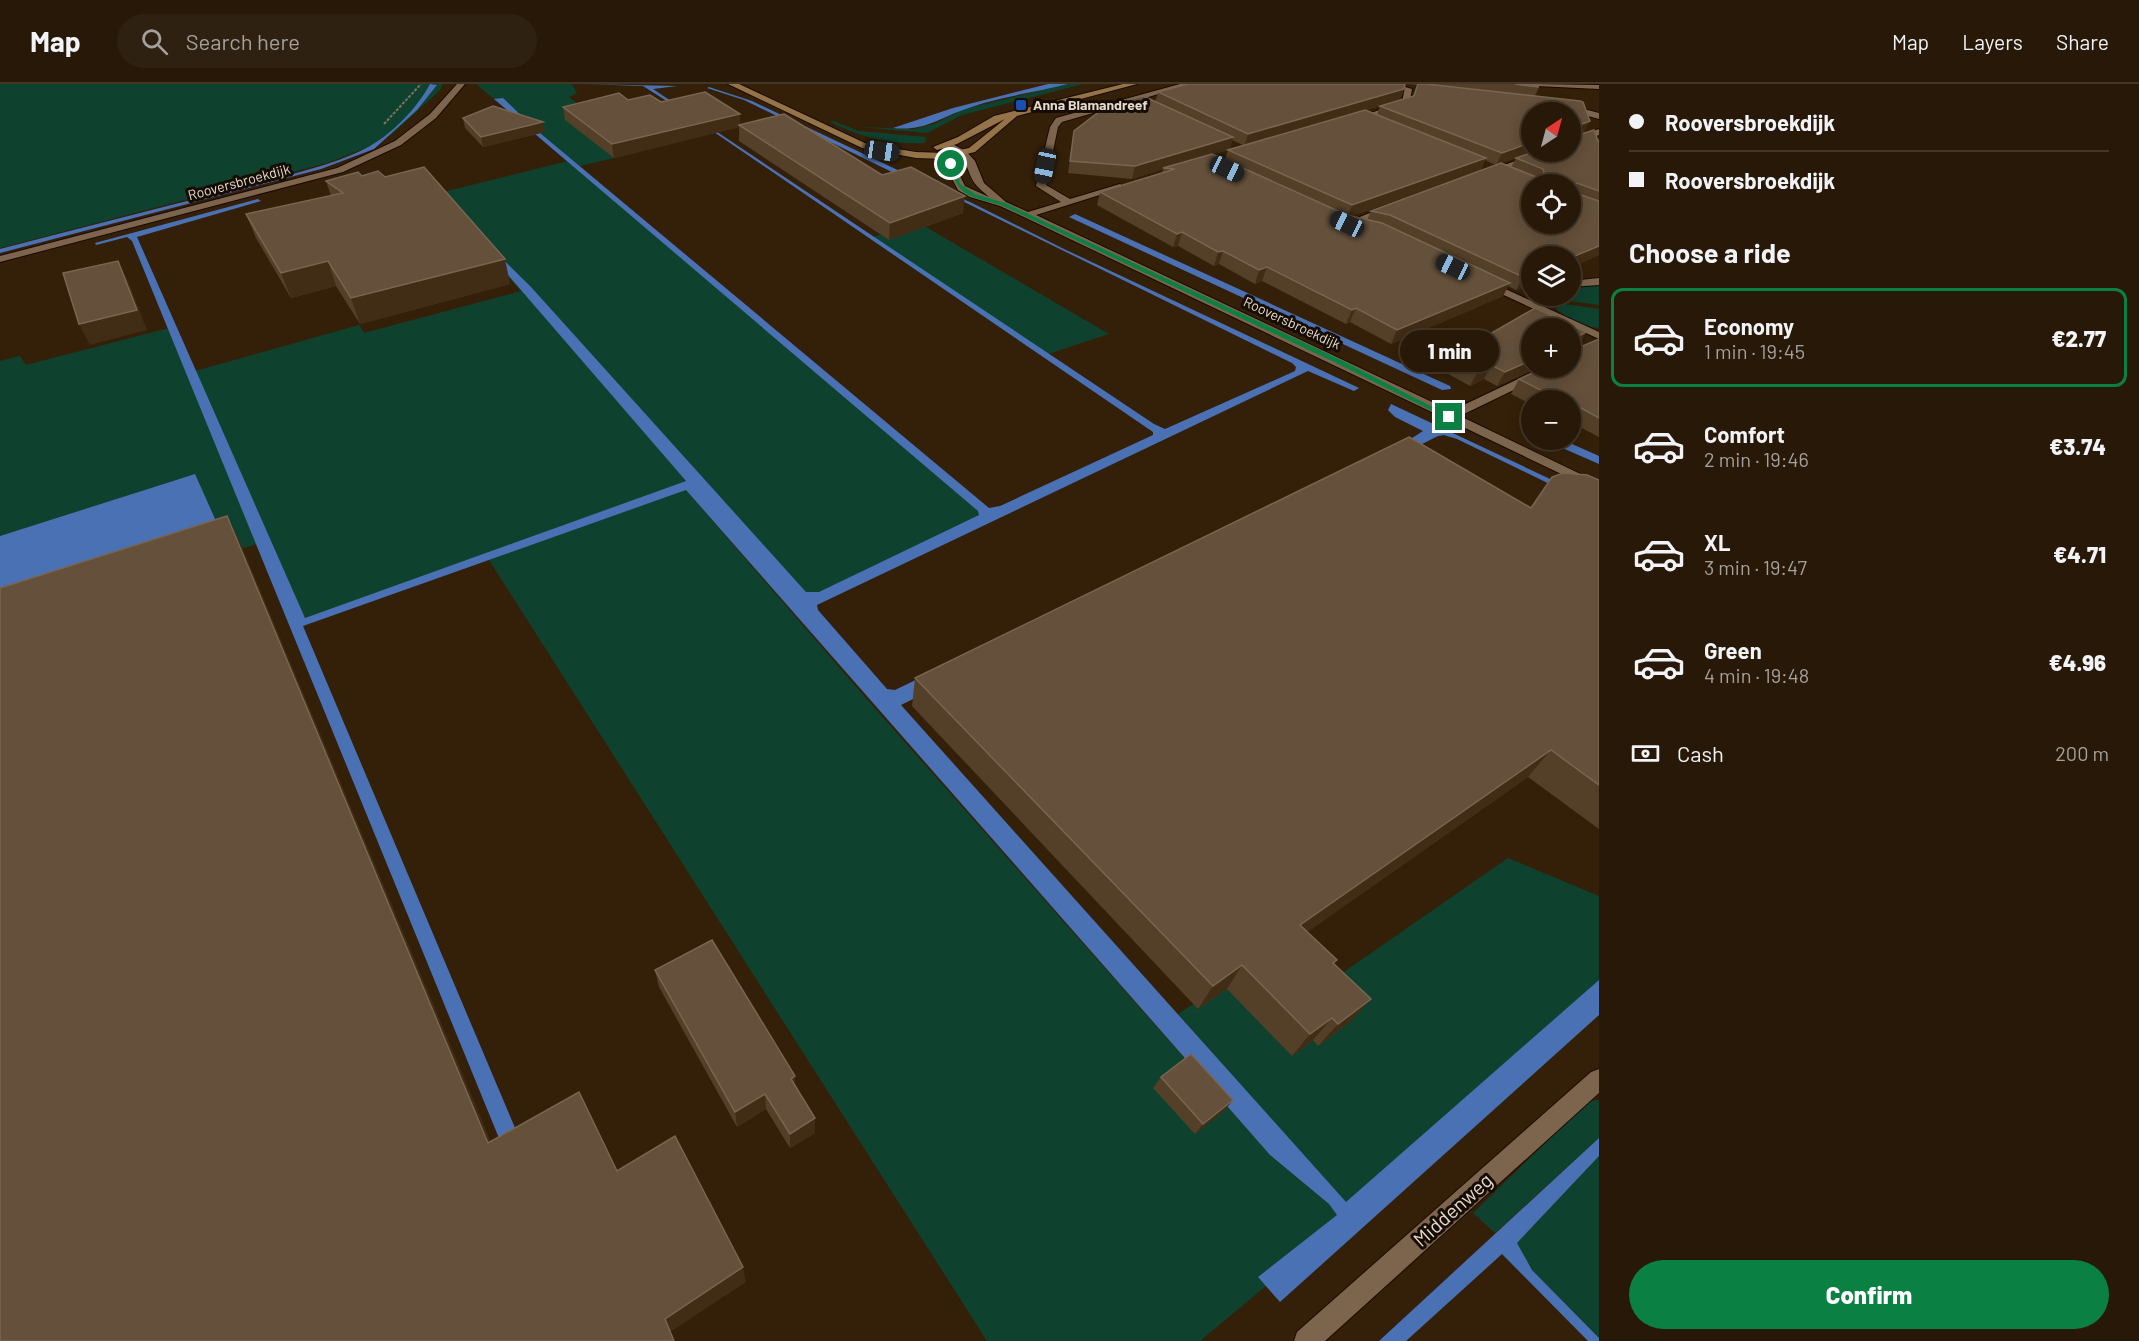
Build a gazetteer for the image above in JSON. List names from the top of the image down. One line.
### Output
{"streets":{"street":["Rooversbroekdijk","Middenweg"]},"places":{"transit":["Anna Blamandreef"]},"north":"top right","page":{"header":"Map","search":"Search here","nav":["Map","Layers","Share"],"banner":["Rooversbroekdijk","Rooversbroekdijk"],"map_buttons":["+","−"],"heading":"Choose a ride","list":[{"name":"Economy","note":"1 min · 19:45","value":"€2.77"},{"name":"Comfort","note":"2 min · 19:46","value":"€3.74"},{"name":"XL","note":"3 min · 19:47","value":"€4.71"},{"name":"Green","note":"4 min · 19:48","value":"€4.96"}],"bubble":"1 min","pay":["Cash","200 m"],"buttons":"Confirm"}}
